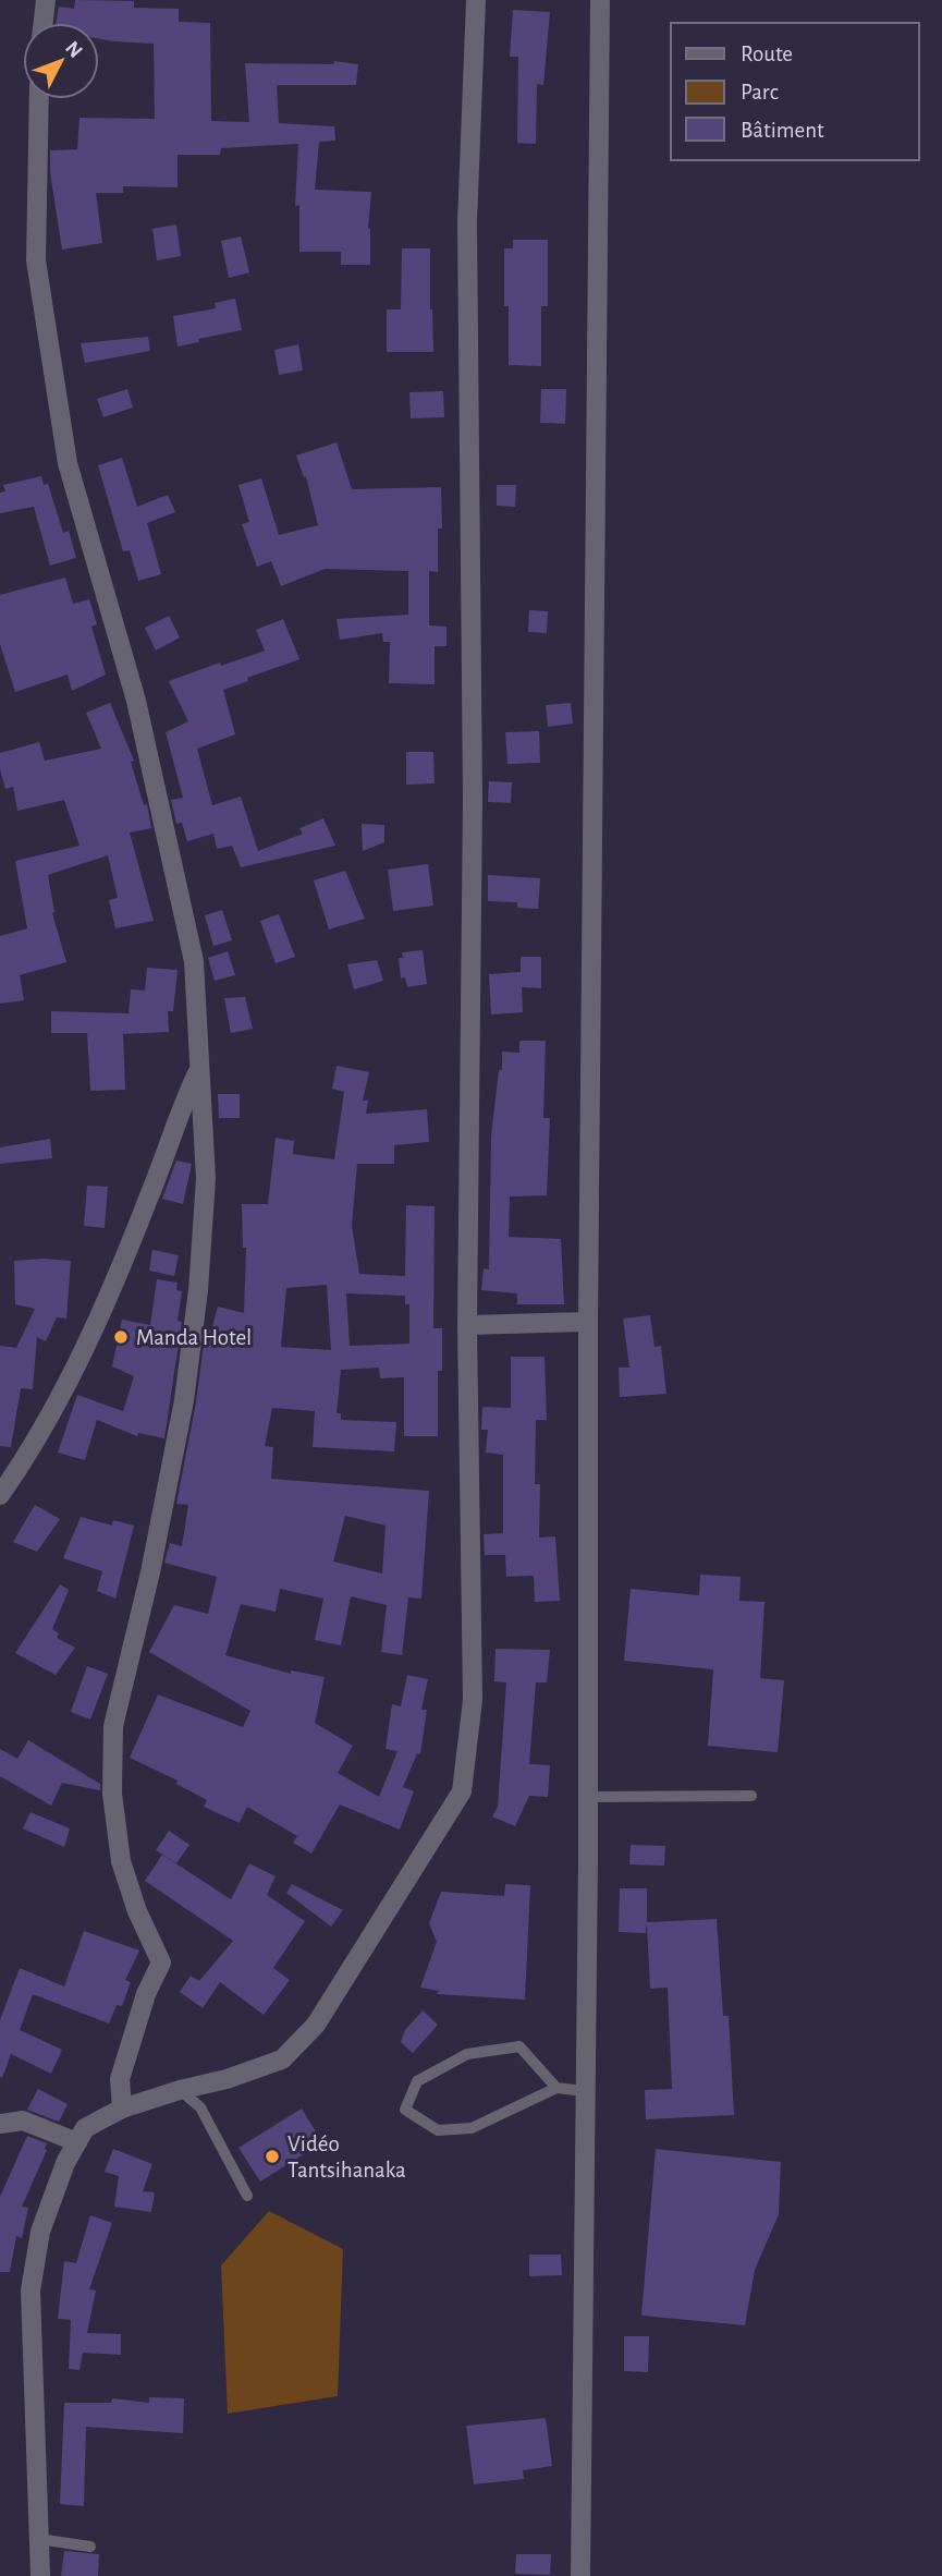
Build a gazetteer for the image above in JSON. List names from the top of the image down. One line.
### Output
{"places":["Manda Hotel","Vidéo Tantsihanaka"],"legend":["Route","Parc","Bâtiment"],"north":"top right"}
